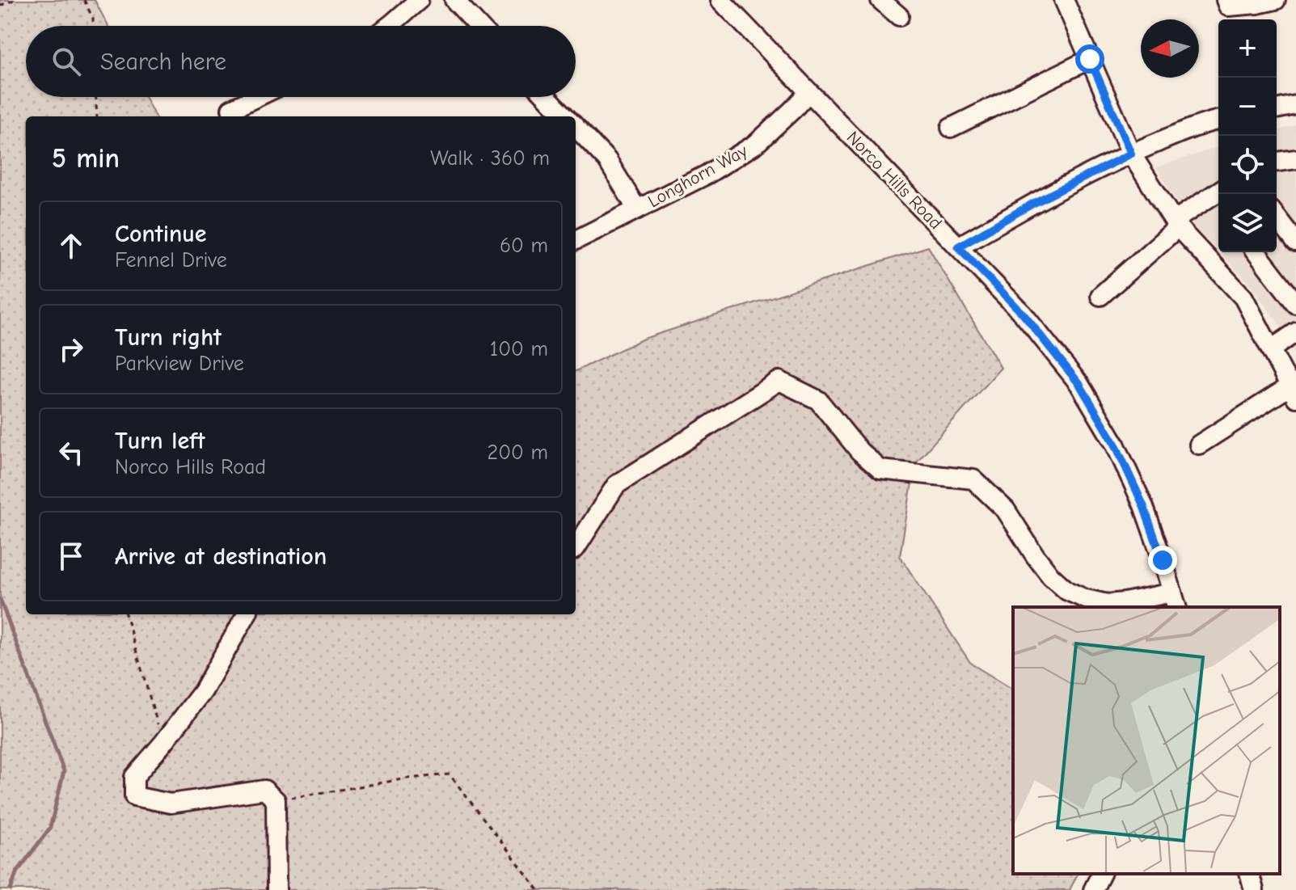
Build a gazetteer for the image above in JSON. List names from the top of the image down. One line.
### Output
{"streets":{"street":["Longhorn Way","Norco Hills Road"]},"crossings":[["Longhorn Way","Norco Hills Road"]],"north":"left","page":{"map_buttons":["+","−"],"search":"Search here","heading":["5 min","Walk · 360 m"],"list":[["Continue","Fennel Drive","60 m"],["Turn right","Parkview Drive","100 m"],["Turn left","Norco Hills Road","200 m"],"Arrive at destination"]}}
